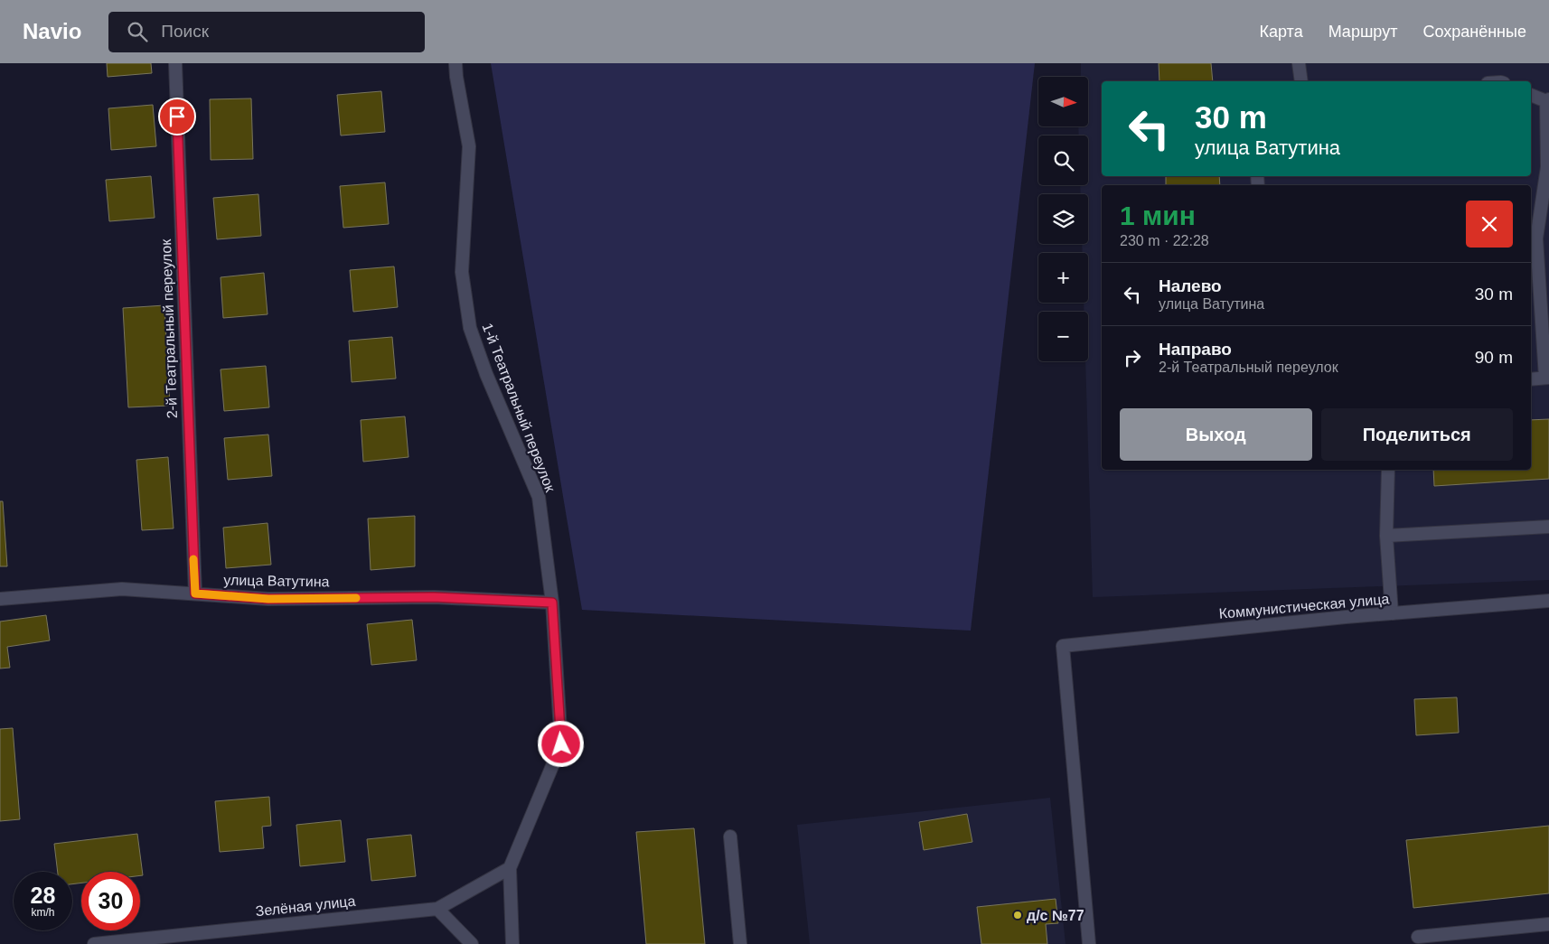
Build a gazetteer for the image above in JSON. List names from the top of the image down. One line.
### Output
{"streets":{"street":["2-й Театральный переулок","1-й Театральный переулок","улица Ватутина","Коммунистическая улица","Зелёная улица"]},"crossings":[["2-й Театральный переулок","улица Ватутина"],["1-й Театральный переулок","улица Ватутина"],["1-й Театральный переулок","Зелёная улица"]],"places":["д/с №77"],"north":"right","page":{"header":"Navio","search":"Поиск","nav":["Карта","Маршрут","Сохранённые"],"map_buttons":["+","−"],"turn":["30 m","улица Ватутина"],"heading":["1 мин","230 m · 22:28"],"list":[{"name":"Налево","note":"улица Ватутина","value":"30 m"},{"name":"Направо","note":"2-й Театральный переулок","value":"90 m"}],"buttons":["Выход","Поделиться"],"speed":"28 km/h","limit":"30"}}
